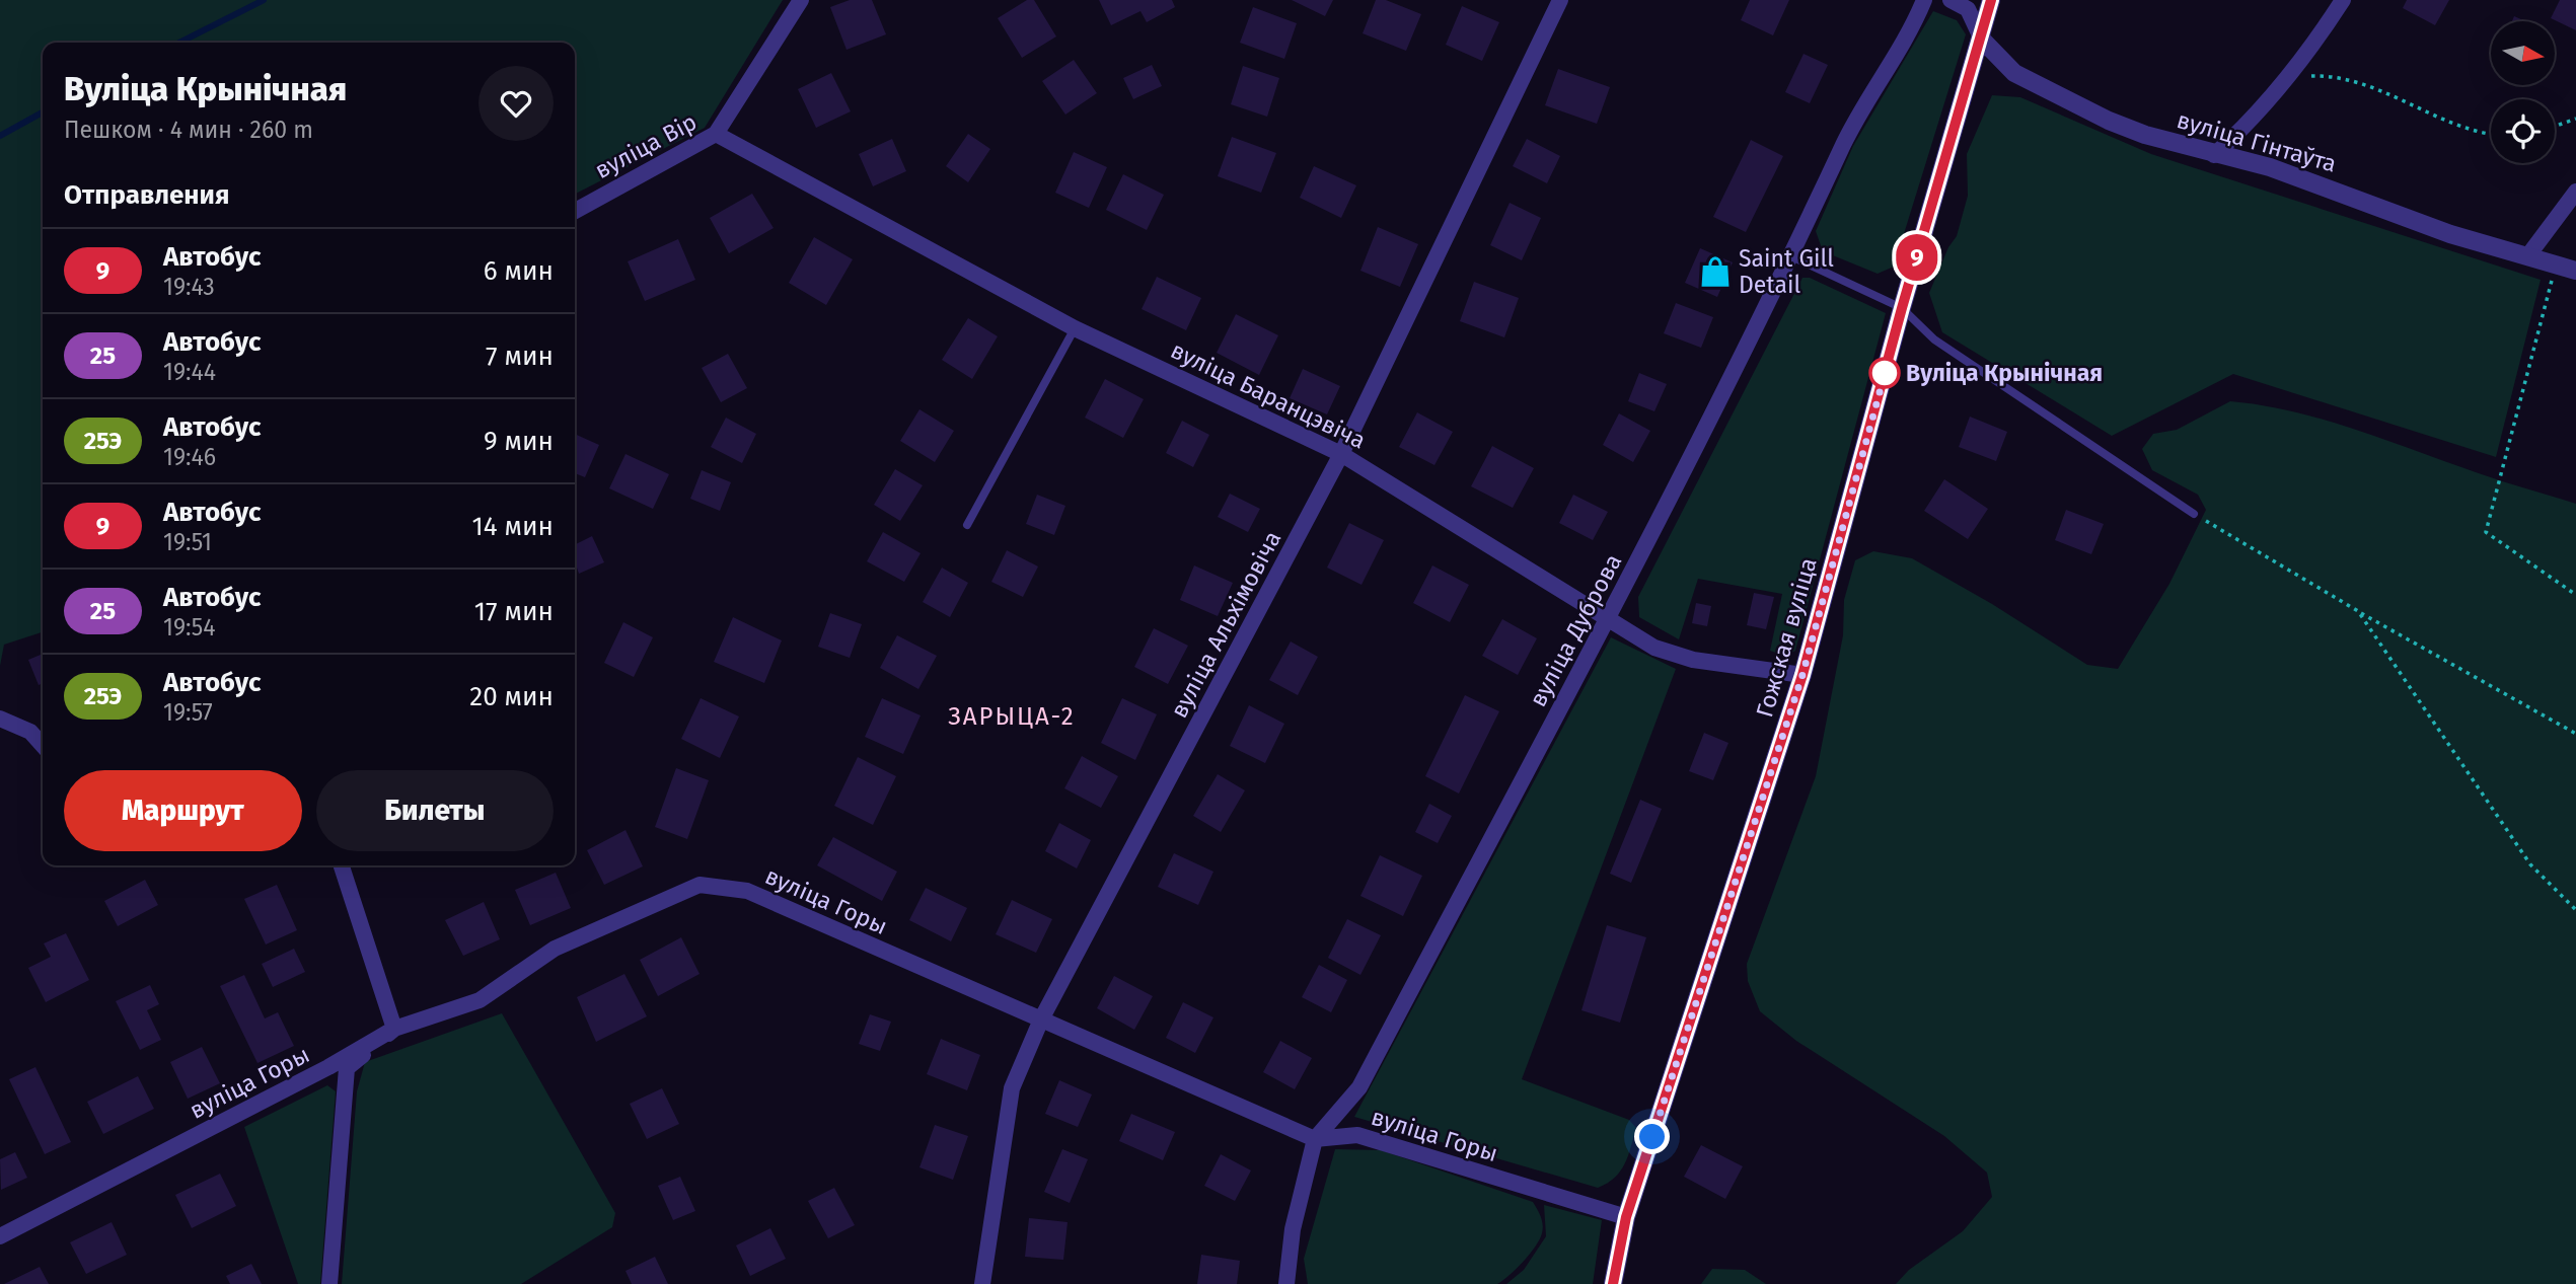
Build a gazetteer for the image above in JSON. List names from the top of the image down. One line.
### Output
{"streets":{"street":["вуліца Гінтаўта","вуліца Вір","вуліца Баранцэвіча","вуліца Альхімовіча","вуліца Дуброва","Гожская вуліца","вуліца Горы"]},"crossings":[["вуліца Гінтаўта","Гожская вуліца"],["вуліца Вір","вуліца Баранцэвіча"],["вуліца Баранцэвіча","вуліца Альхімовіча"],["вуліца Баранцэвіча","вуліца Дуброва"],["вуліца Баранцэвіча","Гожская вуліца"],["вуліца Альхімовіча","вуліца Горы"],["вуліца Дуброва","вуліца Горы"],["Гожская вуліца","вуліца Горы"]],"districts":["ЗАРЫЦА-2"],"places":{"shop":["Saint Gill Detail"],"other":["Вуліца Крынічная"]},"lines":["bus line 9"],"north":"right","page":{"on_map":"9","heading":[["Вуліца Крынічная","Пешком · 4 мин · 260 m"],"Отправления"],"list":[{"mark":"9","name":"Автобус","note":"19:43","value":"6 мин"},{"mark":"25","name":"Автобус","note":"19:44","value":"7 мин"},{"mark":"25Э","name":"Автобус","note":"19:46","value":"9 мин"},{"mark":"9","name":"Автобус","note":"19:51","value":"14 мин"},{"mark":"25","name":"Автобус","note":"19:54","value":"17 мин"},{"mark":"25Э","name":"Автобус","note":"19:57","value":"20 мин"}],"buttons":["Маршрут","Билеты"]}}
